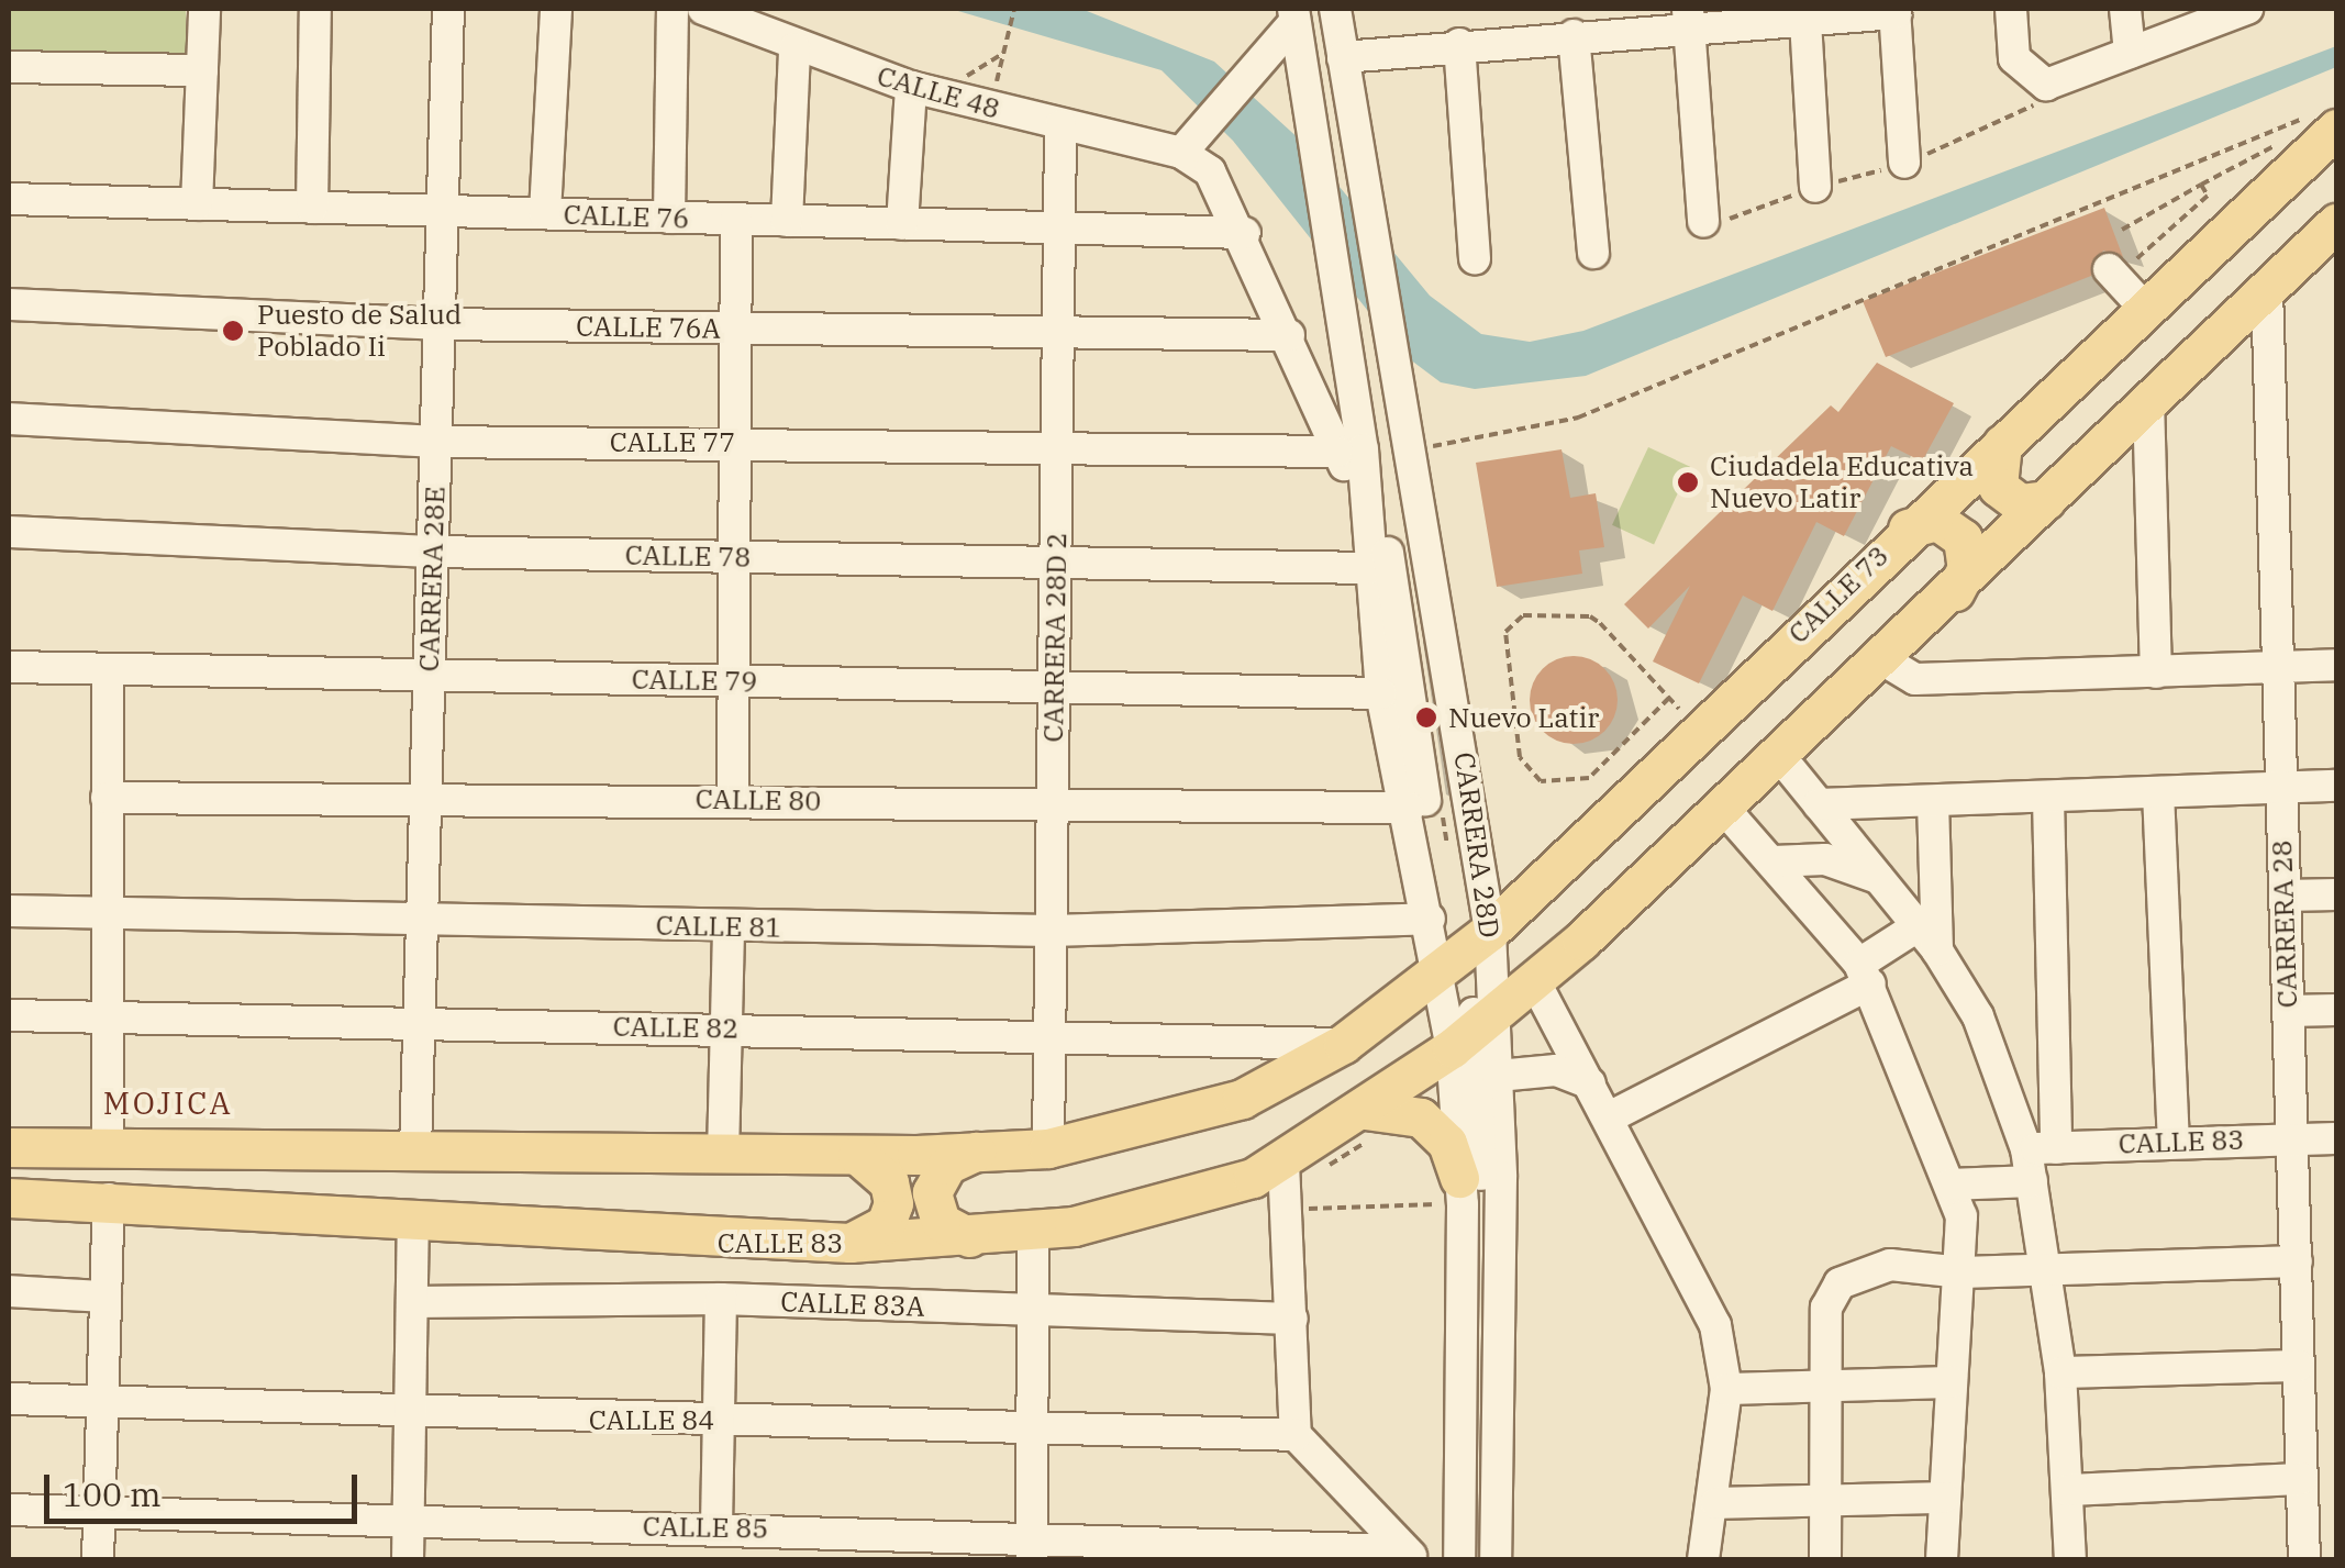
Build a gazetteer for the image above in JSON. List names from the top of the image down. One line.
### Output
{"streets":{"main road":["CALLE 73","CALLE 83"],"street":["CALLE 48","CALLE 76","CALLE 76A","CALLE 77","CALLE 78","CARRERA 28E","CARRERA 28D 2","CALLE 79","CALLE 80","CARRERA 28D","CARRERA 28","CALLE 81","CALLE 82","CALLE 83A","CALLE 84","CALLE 85"]},"crossings":[["CALLE 48","CARRERA 28D 2"],["CALLE 48","CARRERA 28D"],["CALLE 76","CARRERA 28E"],["CALLE 76","CARRERA 28D 2"],["CALLE 76","CARRERA 28D"],["CALLE 76A","CARRERA 28E"],["CALLE 76A","CARRERA 28D 2"],["CALLE 76A","CARRERA 28D"],["CALLE 77","CARRERA 28E"],["CALLE 77","CARRERA 28D 2"],["CALLE 77","CARRERA 28D"],["CALLE 78","CARRERA 28E"],["CALLE 78","CARRERA 28D 2"],["CALLE 78","CARRERA 28D"],["CARRERA 28E","CALLE 79"],["CARRERA 28E","CALLE 80"],["CARRERA 28E","CALLE 81"],["CARRERA 28E","CALLE 82"],["CALLE 73","CARRERA 28D"],["CARRERA 28D 2","CALLE 79"],["CARRERA 28D 2","CALLE 80"],["CARRERA 28D 2","CALLE 81"],["CARRERA 28D 2","CALLE 82"],["CALLE 79","CARRERA 28D"],["CALLE 80","CARRERA 28D"],["CARRERA 28D","CALLE 81"],["CARRERA 28D","CALLE 83"],["CARRERA 28","CALLE 83"]],"districts":["MOJICA"],"places":["Puesto de Salud Poblado Ii","Ciudadela Educativa Nuevo Latir","Nuevo Latir"],"scale_bar":"100 m"}
